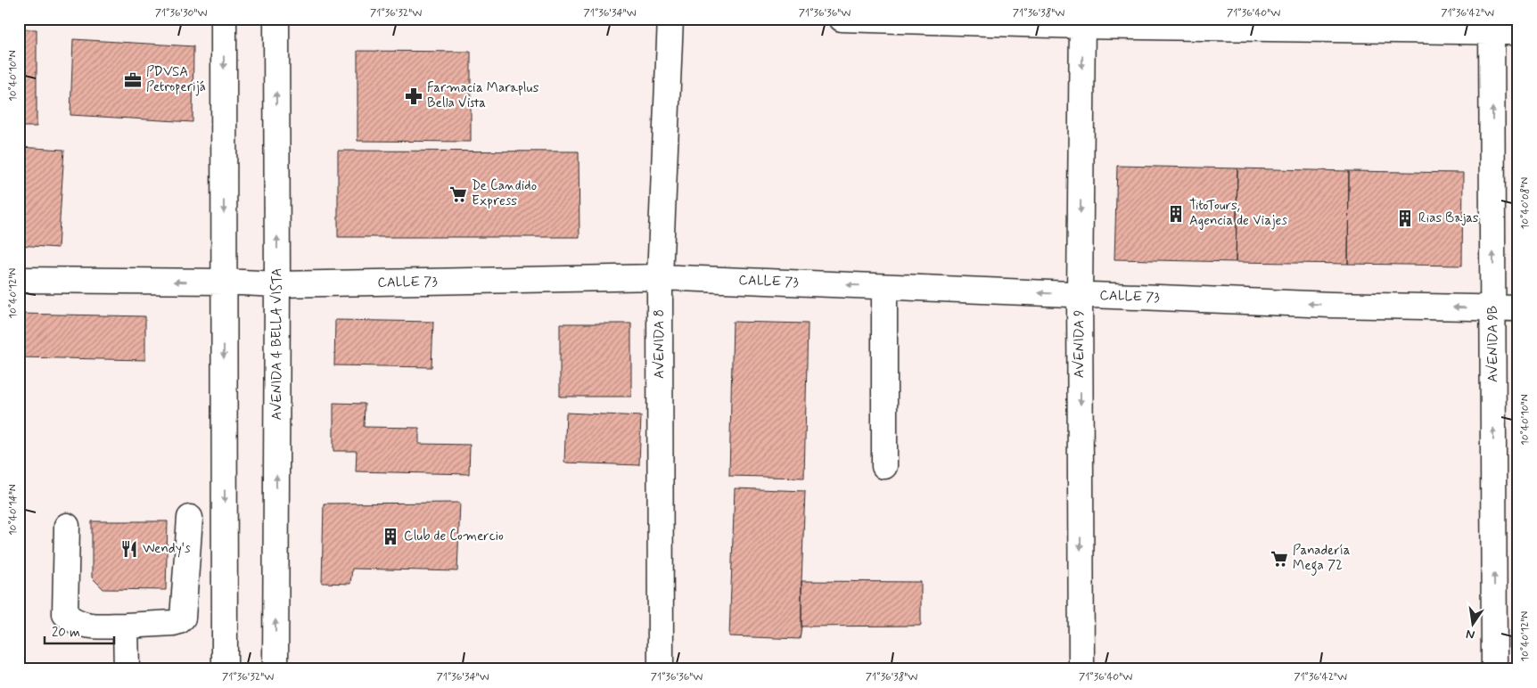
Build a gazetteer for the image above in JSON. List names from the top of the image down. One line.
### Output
{"streets":{"street":["CALLE 73","AVENIDA 4 BELLA VISTA","AVENIDA 8","AVENIDA 9","AVENIDA 9B"]},"crossings":[["CALLE 73","AVENIDA 4 BELLA VISTA"],["CALLE 73","AVENIDA 8"],["CALLE 73","AVENIDA 9"],["CALLE 73","AVENIDA 9B"]],"one_way":["CALLE 73","AVENIDA 9","AVENIDA 9B"],"places":{"office":["PDVSA Petroperijá"],"pharmacy":["Farmacia Maraplus Bella Vista"],"supermarket":["De Candido Express","Panadería Mega 72"],"building":["TitoTours, Agencia de Viajes","Rias Bajas","Club de Comercio"],"restaurant":["Wendy's"]},"scale_bar":"20 m","north":"bottom","coordinates":["71°36'30\"W","71°36'32\"W","71°36'34\"W","71°36'36\"W","71°36'38\"W","71°36'40\"W","71°36'42\"W","10°40'10\"N","10°40'08\"N","10°40'12\"N","10°40'14\"N"]}
